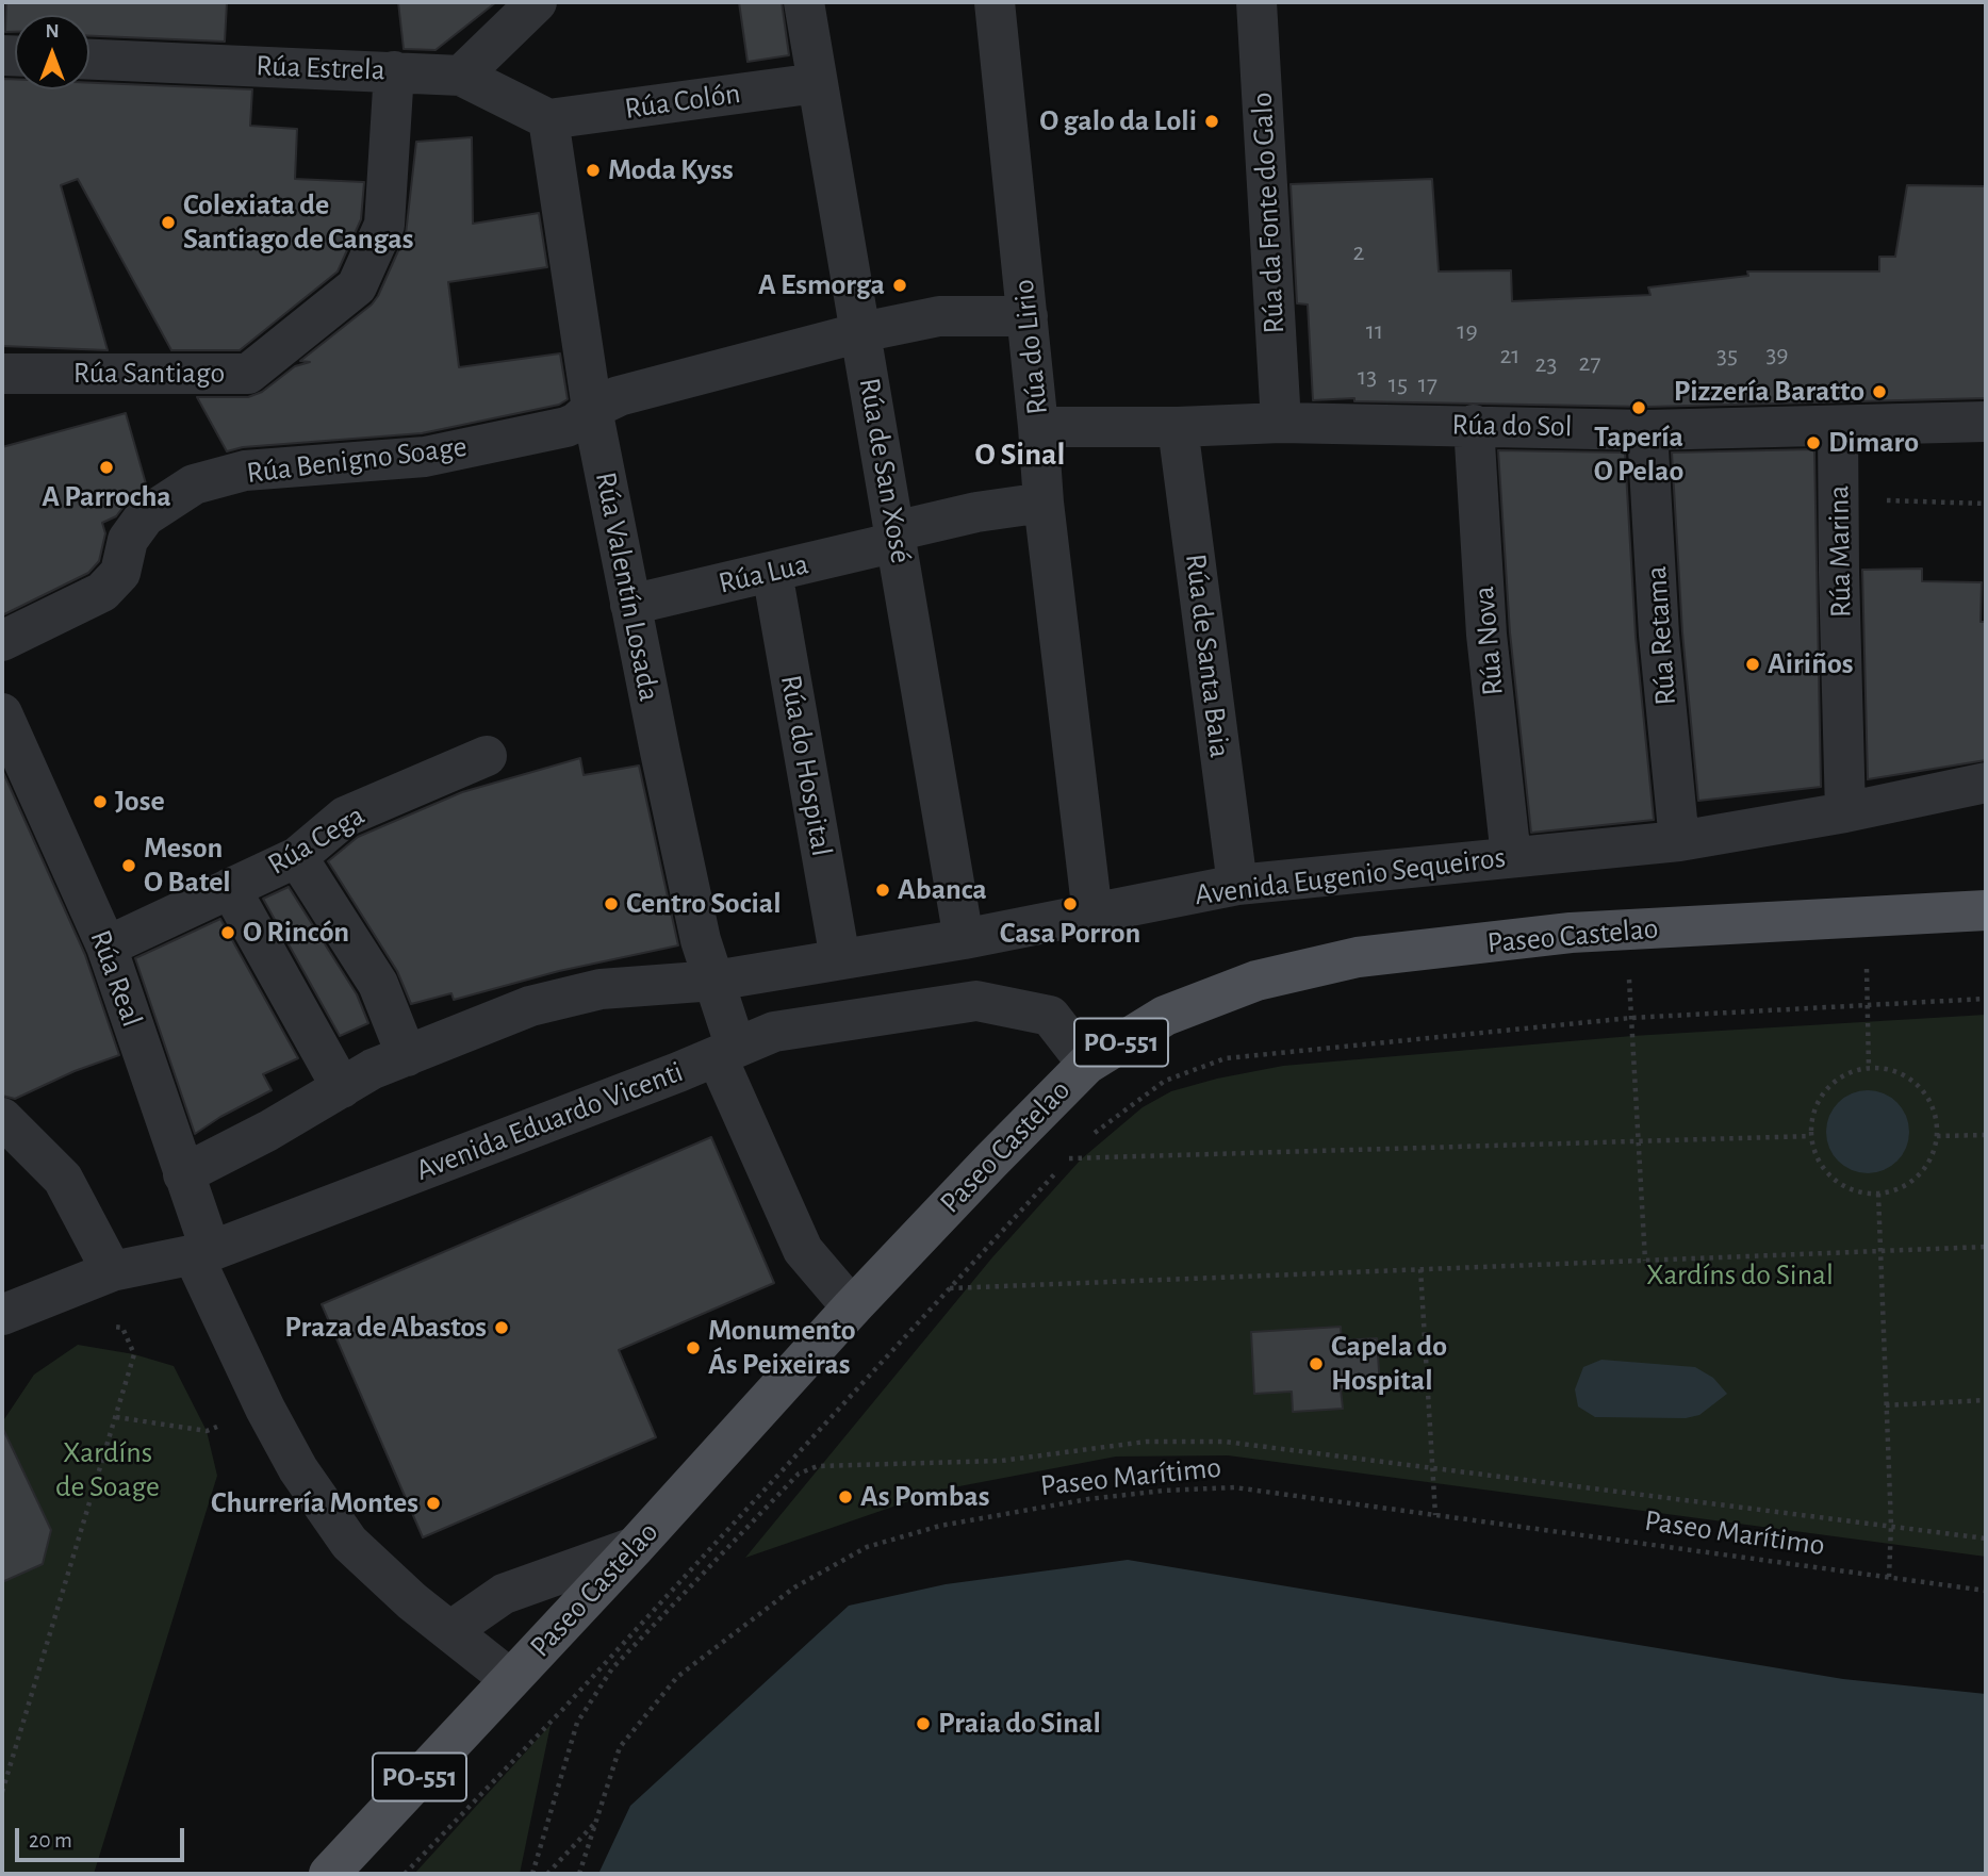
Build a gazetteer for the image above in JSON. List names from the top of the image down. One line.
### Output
{"streets":{"main road":["Paseo Castelao","PO-551"],"street":["Rúa Estrela","Rúa Colón","Rúa da Fonte do Galo","Rúa do Lirio","Rúa Santiago","Rúa do Sol","Rúa Benigno Soage","Rúa de San Xosé","Rúa Marina","Rúa Lua","Rúa Valentín Losada","Rúa Retama","Rúa Nova","Rúa de Santa Baia","Rúa do Hospital","Rúa Cega","Avenida Eugenio Sequeiros","Rúa Real","Avenida Eduardo Vicenti"],"path":["Paseo Marítimo"]},"crossings":[["Rúa Estrela","Rúa Santiago"],["Rúa Colón","Rúa de San Xosé"],["Rúa Colón","Rúa Valentín Losada"],["Rúa da Fonte do Galo","Rúa do Sol"],["Rúa do Lirio","Rúa do Sol"],["Rúa do Lirio","Rúa Benigno Soage"],["Rúa do Lirio","Rúa Lua"],["Rúa do Lirio","Avenida Eugenio Sequeiros"],["Rúa do Sol","Rúa Marina"],["Rúa do Sol","Rúa Retama"],["Rúa do Sol","Rúa Nova"],["Rúa do Sol","Rúa de Santa Baia"],["Rúa Benigno Soage","Rúa de San Xosé"],["Rúa Benigno Soage","Rúa Valentín Losada"],["Rúa de San Xosé","Rúa Lua"],["Rúa de San Xosé","Avenida Eugenio Sequeiros"],["Rúa Marina","Avenida Eugenio Sequeiros"],["Rúa Lua","Rúa Valentín Losada"],["Rúa Lua","Rúa do Hospital"],["Rúa Valentín Losada","Avenida Eugenio Sequeiros"],["Rúa Valentín Losada","Paseo Castelao"],["Rúa Valentín Losada","Avenida Eduardo Vicenti"],["Rúa Retama","Avenida Eugenio Sequeiros"],["Rúa Nova","Avenida Eugenio Sequeiros"],["Rúa de Santa Baia","Avenida Eugenio Sequeiros"],["Rúa do Hospital","Avenida Eugenio Sequeiros"],["Rúa Cega","Rúa Real"],["Avenida Eugenio Sequeiros","Rúa Real"],["Paseo Castelao","Rúa Real"],["Paseo Castelao","PO-551"],["Paseo Castelao","Avenida Eduardo Vicenti"],["Rúa Real","PO-551"],["Rúa Real","Avenida Eduardo Vicenti"]],"districts":["O Sinal"],"parks":["Xardíns do Sinal","Xardíns de Soage"],"places":["O galo da Loli","Moda Kyss","Colexiata de Santiago de Cangas","A Esmorga","Pizzería Baratto","Tapería O Pelao","Dimaro","A Parrocha","Airiños","Jose","Meson O Batel","Abanca","Centro Social","Casa Porron","O Rincón","Praza de Abastos","Monumento Ás Peixeiras","Capela do Hospital","As Pombas","Churrería Montes","Praia do Sinal"],"house_numbers":["2","11","19","39","21","35","27","23","13","15","17"],"scale_bar":"20 m","north":"top"}
